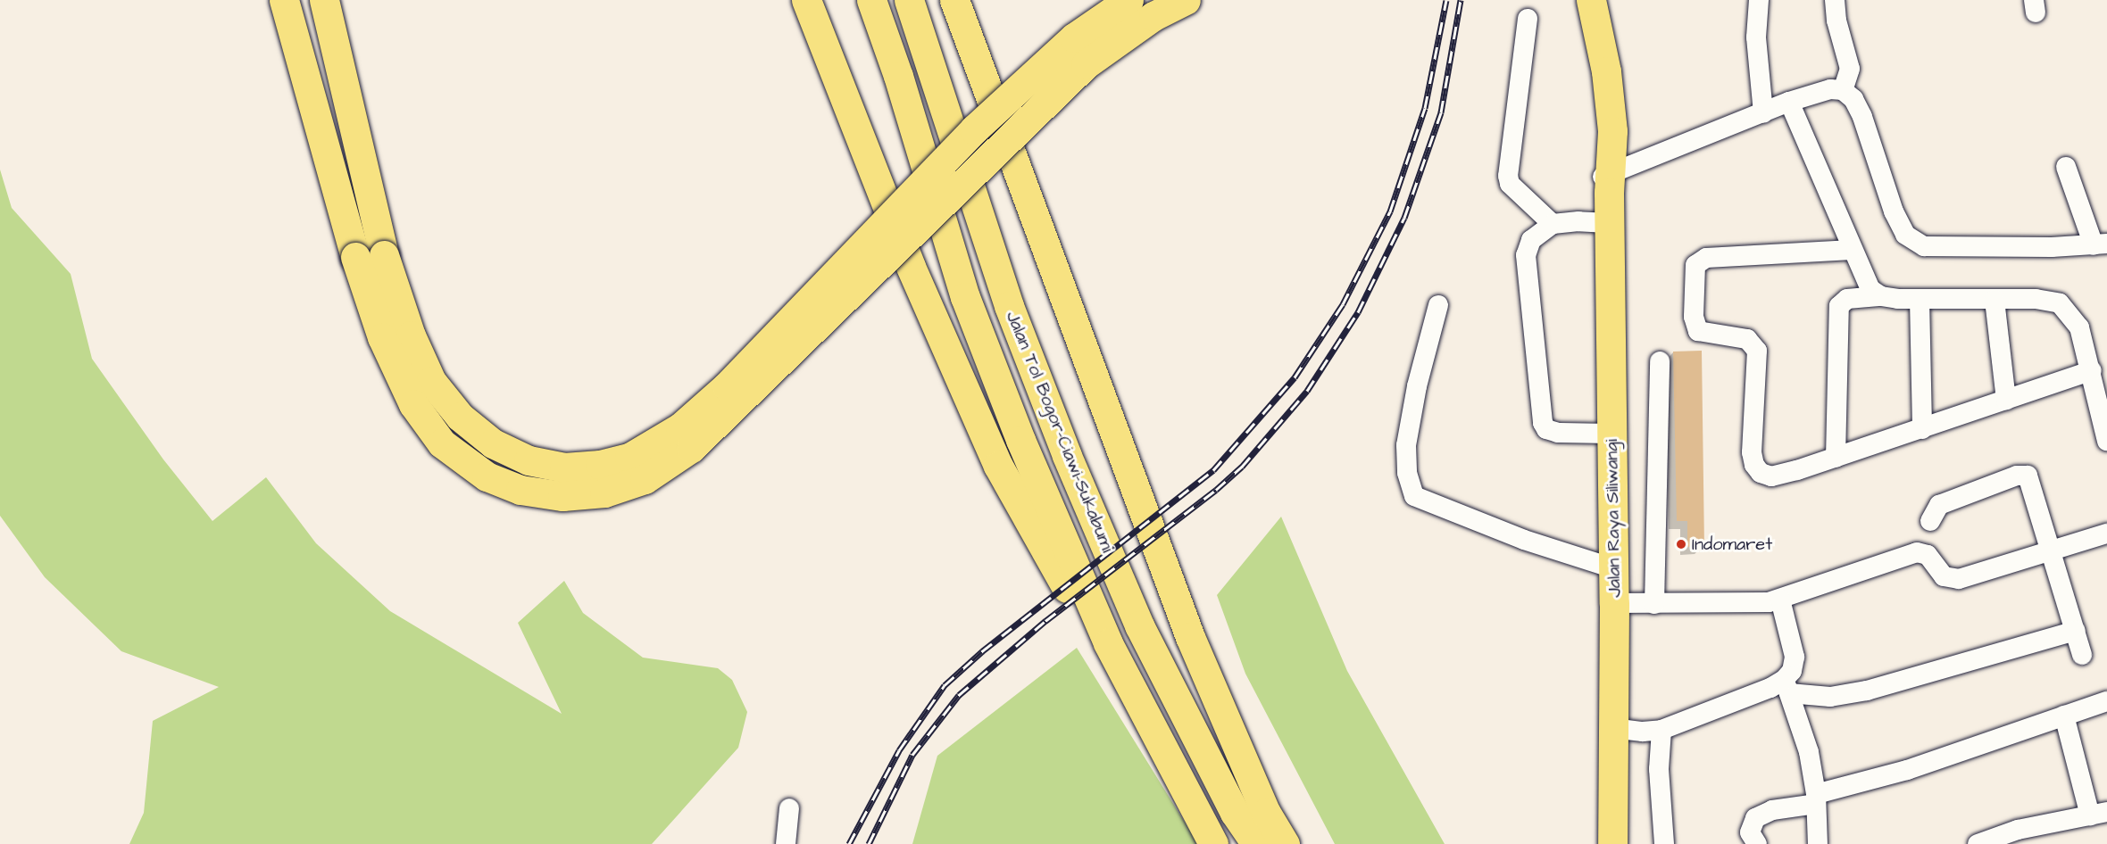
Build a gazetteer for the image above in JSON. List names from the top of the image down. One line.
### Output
{"streets":{"highway":["Jalan Tol Bogor–Ciawi–Sukabumi","Jalan Raya Siliwangi"]},"places":["Indomaret"]}
